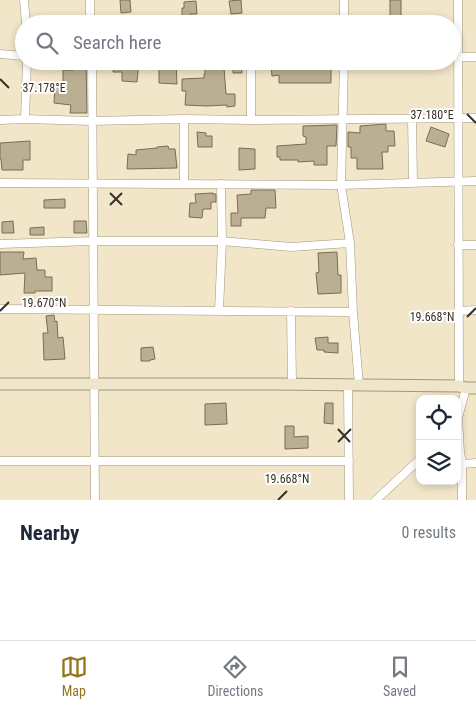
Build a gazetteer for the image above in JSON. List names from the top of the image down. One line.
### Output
{"page":{"search":"Search here","heading":["Nearby","0 results"],"nav":["Map","Directions","Saved"]},"coordinates":["37.178°E","37.180°E","19.670°N","19.668°N"]}
